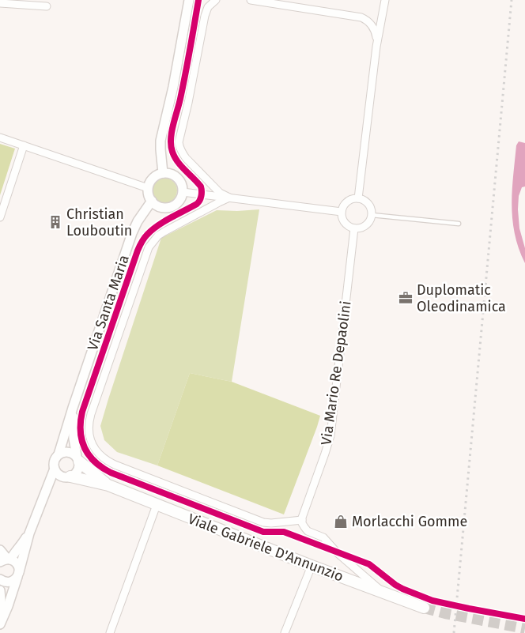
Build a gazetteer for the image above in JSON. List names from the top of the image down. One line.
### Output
{"streets":{"main road":["Viale Gabriele D'Annunzio"],"street":["Via Santa Maria","Via Mario Re Depaolini"]},"crossings":[["Via Santa Maria","Viale Gabriele D'Annunzio"]],"places":{"building":["Christian Louboutin"],"office":["Duplomatic Oleodinamica"],"shop":["Morlacchi Gomme"]}}
